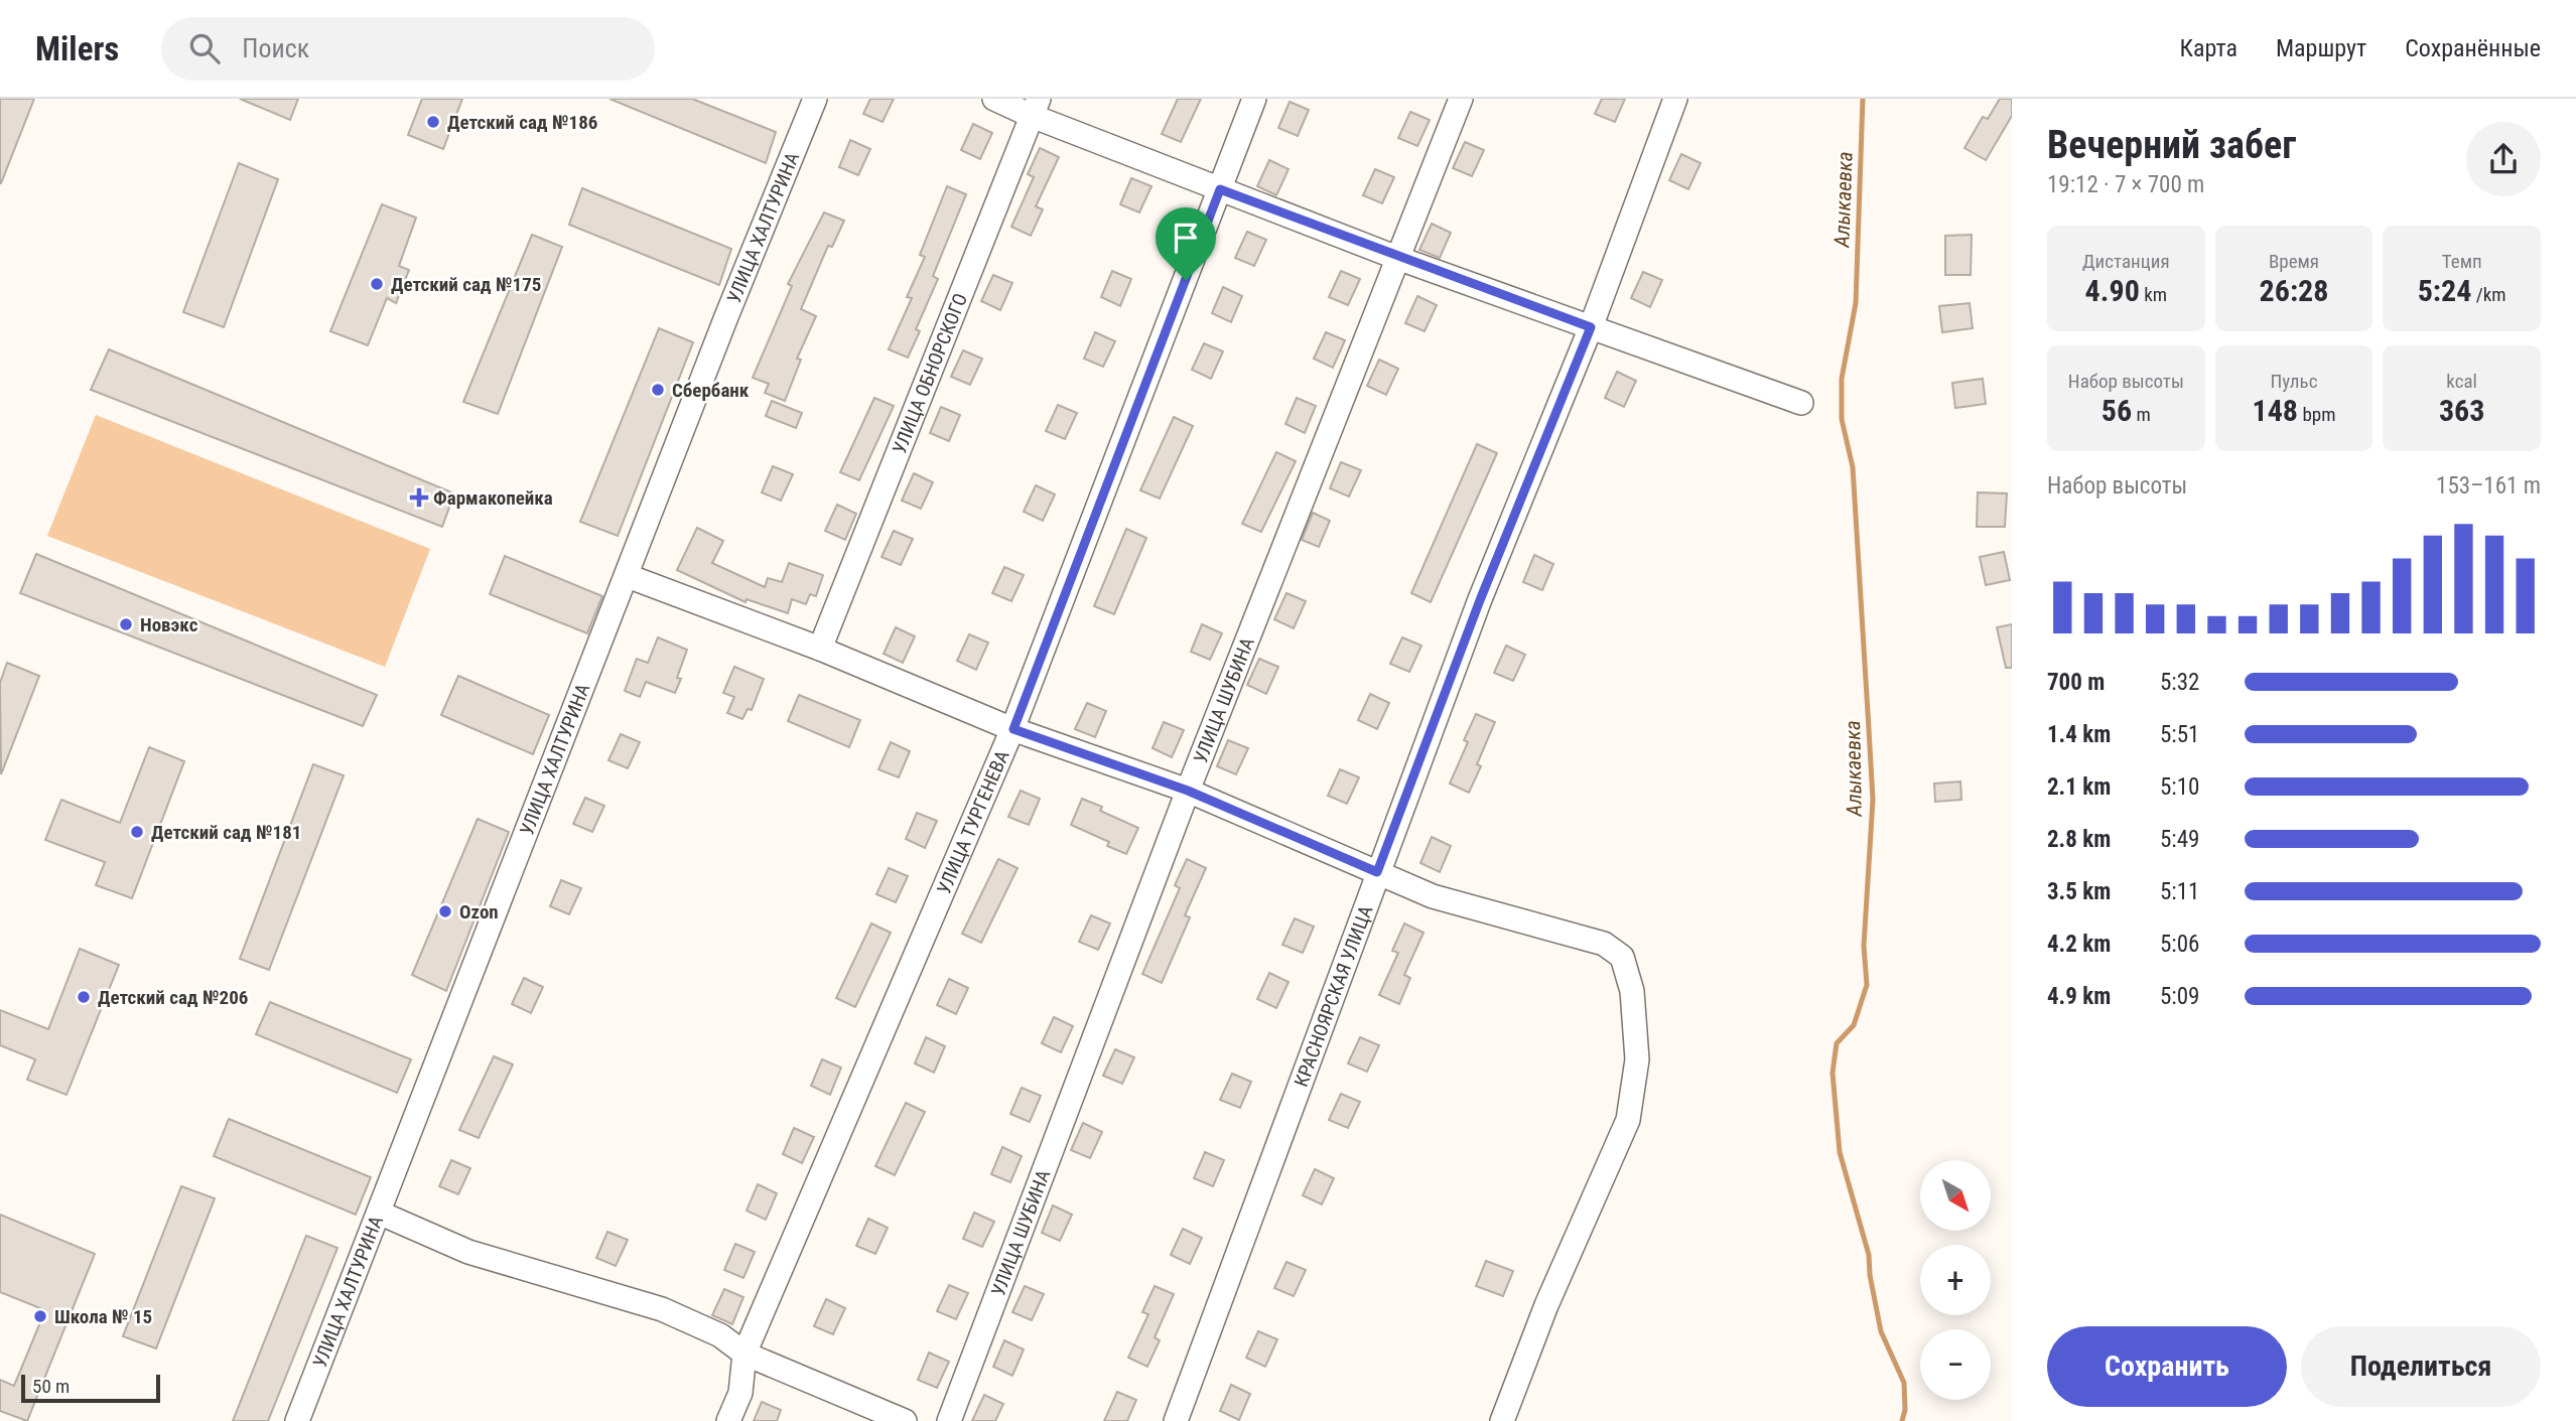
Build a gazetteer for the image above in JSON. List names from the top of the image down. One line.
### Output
{"streets":{"street":["УЛИЦА ХАЛТУРИНА","УЛИЦА ОБНОРСКОГО","УЛИЦА ШУБИНА","УЛИЦА ТУРГЕНЕВА","КРАСНОЯРСКАЯ УЛИЦА"]},"water":["Алыкаевка"],"places":{"other":["Детский сад №186","Детский сад №175","Сбербанк","Новэкс","Детский сад №181","Ozon","Детский сад №206","Школа № 15"],"health":["Фармакопейка"]},"scale_bar":"50 m","north":"bottom right","page":{"header":"Milers","search":"Поиск","nav":["Карта","Маршрут","Сохранённые"],"heading":["Вечерний забег","19:12 · 7 × 700 m"],"stats":[["Дистанция","4.90 km"],["Время","26:28"],["Темп","5:24 /km"],["Набор высоты","56 m"],["Пульс","148 bpm"],["kcal","363"]],"chart":["Набор высоты","153–161 m"],"list":[{"name":"700 m","note":"5:32"},{"name":"1.4 km","note":"5:51"},{"name":"2.1 km","note":"5:10"},{"name":"2.8 km","note":"5:49"},{"name":"3.5 km","note":"5:11"},{"name":"4.2 km","note":"5:06"},{"name":"4.9 km","note":"5:09"}],"map_buttons":["+","−"],"buttons":["Сохранить","Поделиться"],"scale":"50 m"}}
